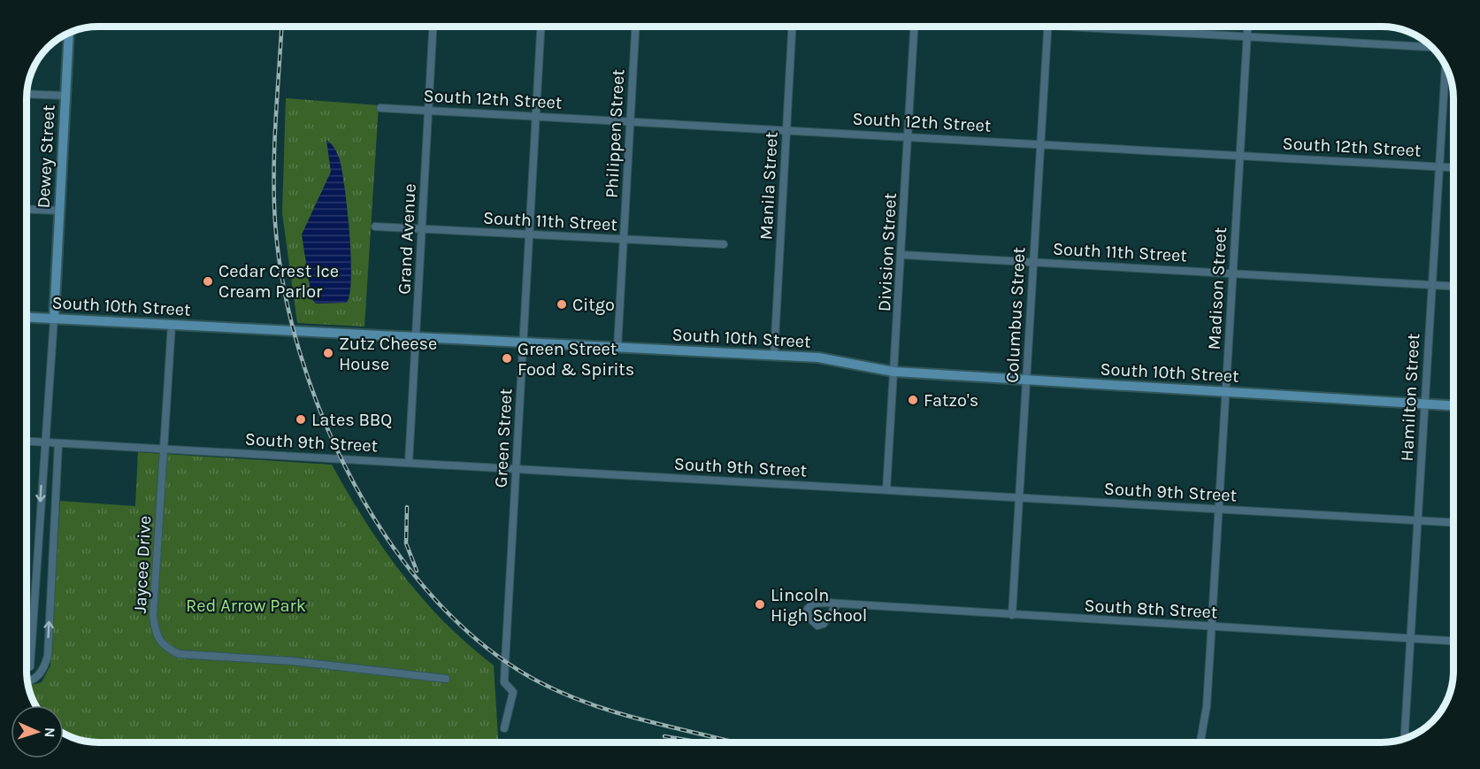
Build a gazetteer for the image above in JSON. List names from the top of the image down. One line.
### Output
{"streets":{"street":["South 12th Street","Philippen Street","Dewey Street","Manila Street","South 11th Street","Grand Avenue","Division Street","Madison Street","South 10th Street","Columbus Street","Hamilton Street","Green Street","South 9th Street","Jaycee Drive","South 8th Street"]},"crossings":[["South 12th Street","Philippen Street"],["South 12th Street","Manila Street"],["South 12th Street","Grand Avenue"],["South 12th Street","Division Street"],["South 12th Street","Madison Street"],["South 12th Street","Columbus Street"],["South 12th Street","Hamilton Street"],["South 12th Street","Green Street"],["Philippen Street","South 11th Street"],["Philippen Street","South 10th Street"],["Dewey Street","South 10th Street"],["Dewey Street","South 9th Street"],["Manila Street","South 10th Street"],["South 11th Street","Grand Avenue"],["South 11th Street","Division Street"],["South 11th Street","Madison Street"],["South 11th Street","Columbus Street"],["South 11th Street","Hamilton Street"],["South 11th Street","Green Street"],["Grand Avenue","South 10th Street"],["Grand Avenue","South 9th Street"],["Division Street","South 10th Street"],["Division Street","South 9th Street"],["Madison Street","South 10th Street"],["Madison Street","South 9th Street"],["Madison Street","South 8th Street"],["South 10th Street","Columbus Street"],["South 10th Street","Hamilton Street"],["South 10th Street","Green Street"],["South 10th Street","Jaycee Drive"],["Columbus Street","South 9th Street"],["Columbus Street","South 8th Street"],["Hamilton Street","South 9th Street"],["Hamilton Street","South 8th Street"],["Green Street","South 9th Street"],["South 9th Street","Jaycee Drive"]],"parks":["Red Arrow Park"],"places":["Cedar Crest Ice Cream Parlor","Citgo","Zutz Cheese House","Green Street Food & Spirits","Fatzo's","Lates BBQ","Lincoln High School"],"north":"right"}
